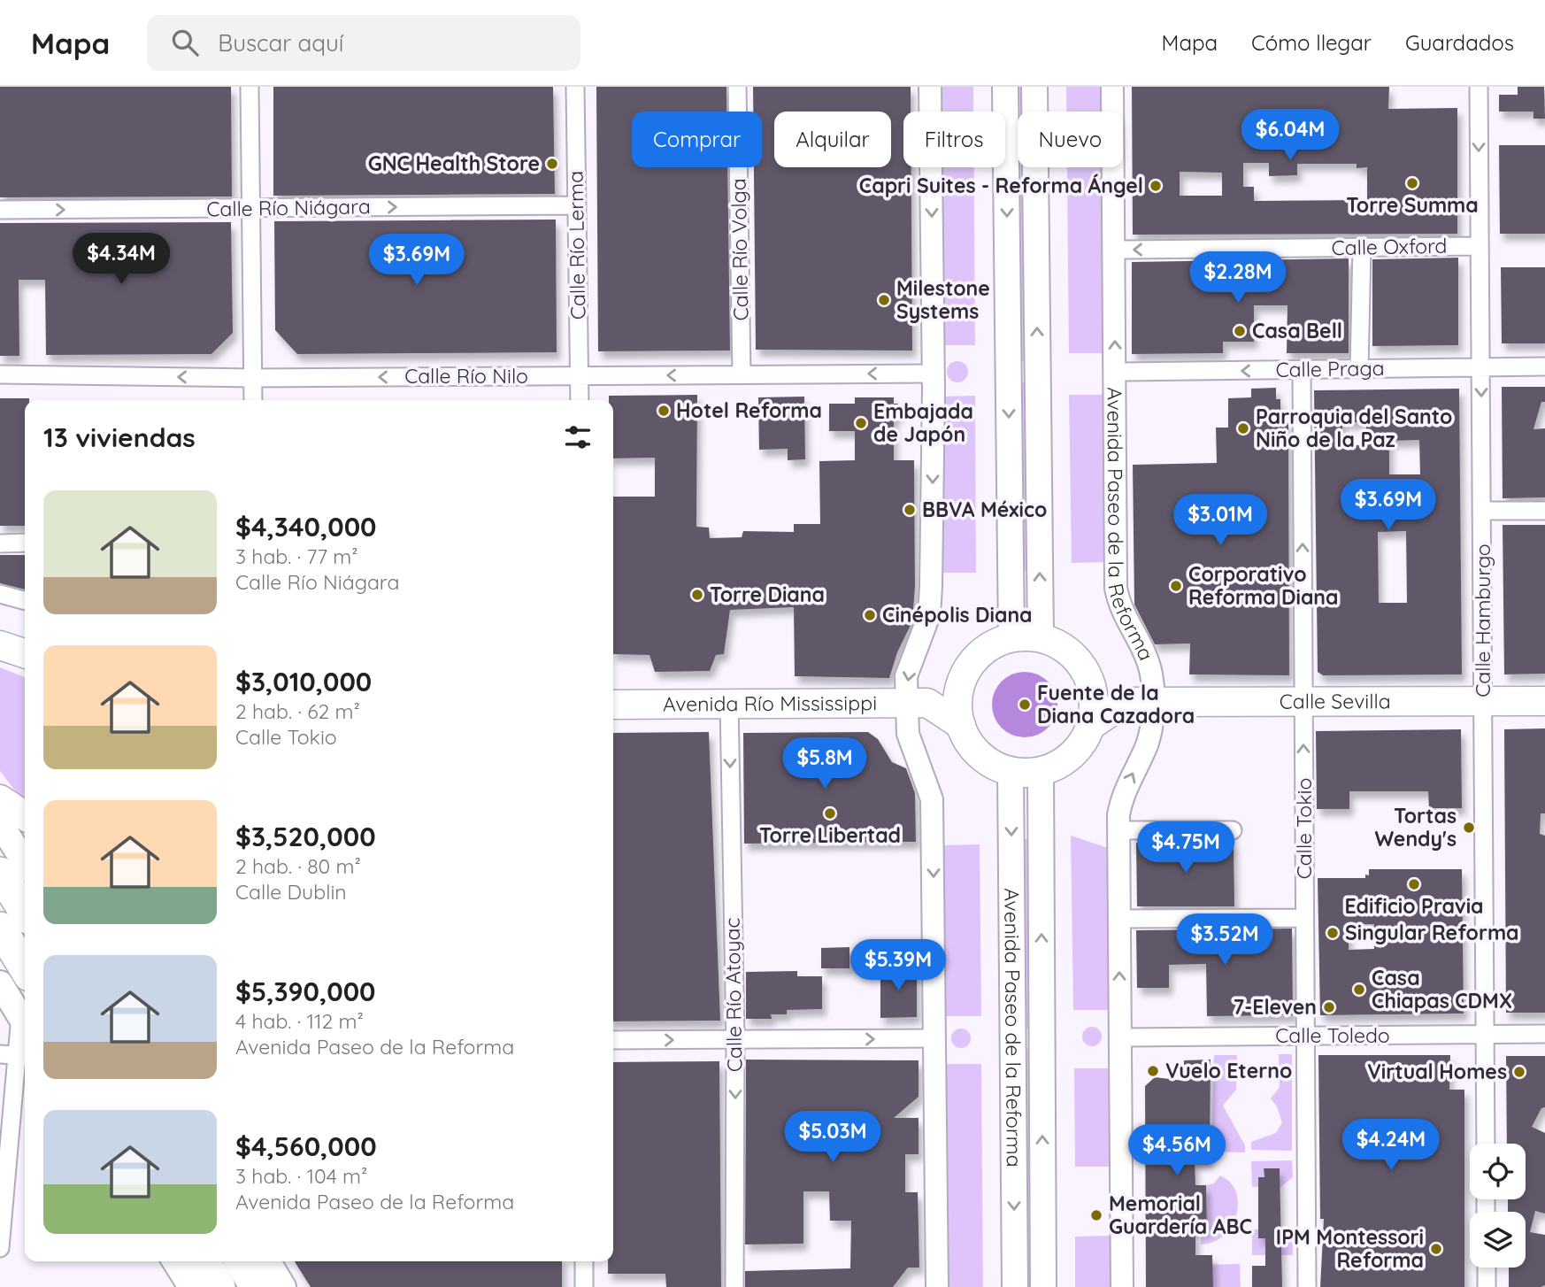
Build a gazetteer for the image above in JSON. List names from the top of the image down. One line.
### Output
{"streets":{"main road":["Avenida Paseo de la Reforma","Calle Sevilla","Avenida Río Mississippi"],"street":["Calle Río Niágara","Calle Río Lerma","Calle Oxford","Calle Río Volga","Calle Praga","Calle Río Nilo","Calle Hamburgo","Calle Tokio","Calle Río Atoyac","Calle Toledo"]},"crossings":[["Calle Río Niágara","Calle Río Lerma"],["Calle Río Lerma","Calle Río Nilo"],["Calle Oxford","Avenida Paseo de la Reforma"],["Calle Oxford","Calle Hamburgo"],["Calle Río Volga","Calle Río Nilo"],["Calle Praga","Avenida Paseo de la Reforma"],["Calle Praga","Calle Hamburgo"],["Calle Praga","Calle Tokio"],["Avenida Paseo de la Reforma","Calle Sevilla"],["Avenida Paseo de la Reforma","Calle Toledo"],["Calle Hamburgo","Calle Sevilla"],["Calle Hamburgo","Calle Toledo"],["Calle Sevilla","Calle Tokio"],["Avenida Río Mississippi","Calle Río Atoyac"],["Calle Tokio","Calle Toledo"]],"one_way":["Calle Río Niágara","Calle Oxford","Calle Praga","Calle Río Nilo","Calle Tokio","Calle Río Atoyac"],"places":["GNC Health Store","Torre Summa","Capri Suites - Reforma Ángel","Milestone Systems","Casa Bell","Hotel Reforma","Embajada de Japón","Parroquia del Santo Niño de la Paz","BBVA México","Corporativo Reforma Diana","Torre Diana","Cinépolis Diana","Fuente de la Diana Cazadora","Torre Libertad","Tortas Wendy's","Edificio Pravia","Singular Reforma","Casa Chiapas CDMX","7-Eleven","Vuelo Eterno","Virtual Homes","Memorial Guardería ABC","IPM Montessori Reforma"],"page":{"header":"Mapa","search":"Buscar aquí","nav":["Mapa","Cómo llegar","Guardados"],"price":["$6.04M","$4.34M","$3.69M","$2.28M","$3.69M","$3.01M","$5.8M","$4.75M","$3.52M","$5.39M","$5.03M","$4.24M","$4.56M"],"chip":["Comprar","Alquilar","Filtros","Nuevo"],"heading":"13 viviendas","list":[{"name":"$4,340,000","note":"3 hab. · 77 m² · Calle Río Niágara"},{"name":"$3,010,000","note":"2 hab. · 62 m² · Calle Tokio"},{"name":"$3,520,000","note":"2 hab. · 80 m² · Calle Dublin"},{"name":"$5,390,000","note":"4 hab. · 112 m² · Avenida Paseo de la Reforma"},{"name":"$4,560,000","note":"3 hab. · 104 m² · Avenida Paseo de la Reforma"}]}}
